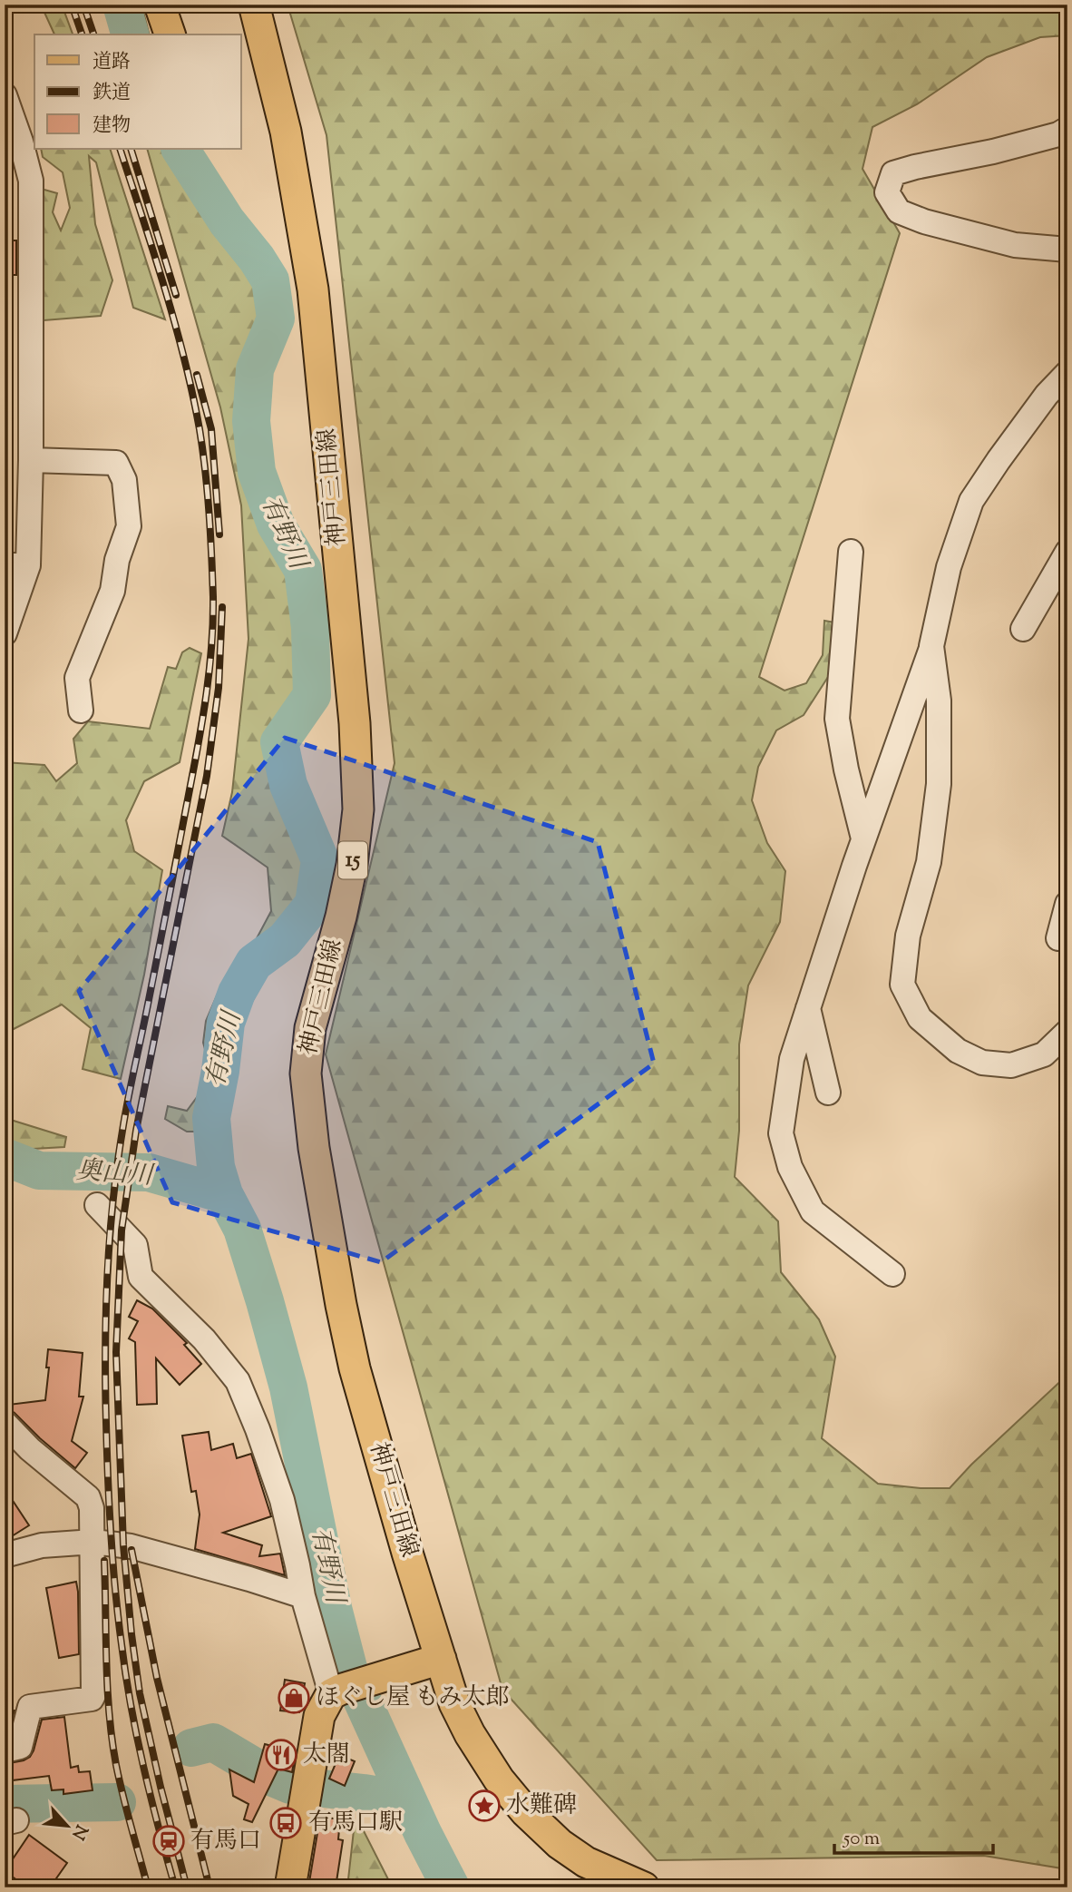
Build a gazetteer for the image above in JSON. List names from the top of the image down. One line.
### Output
{"streets":{"main road":["神戸三田線","15"]},"water":["有野川","奥山川"],"places":{"shop":["ほぐし屋 もみ太郎"],"restaurant":["太閤"],"place":["水難碑"],"bus stop":["有馬口駅"],"station":["有馬口"]},"legend":["道路","鉄道","建物"],"scale_bar":"50 m","north":"bottom right"}
